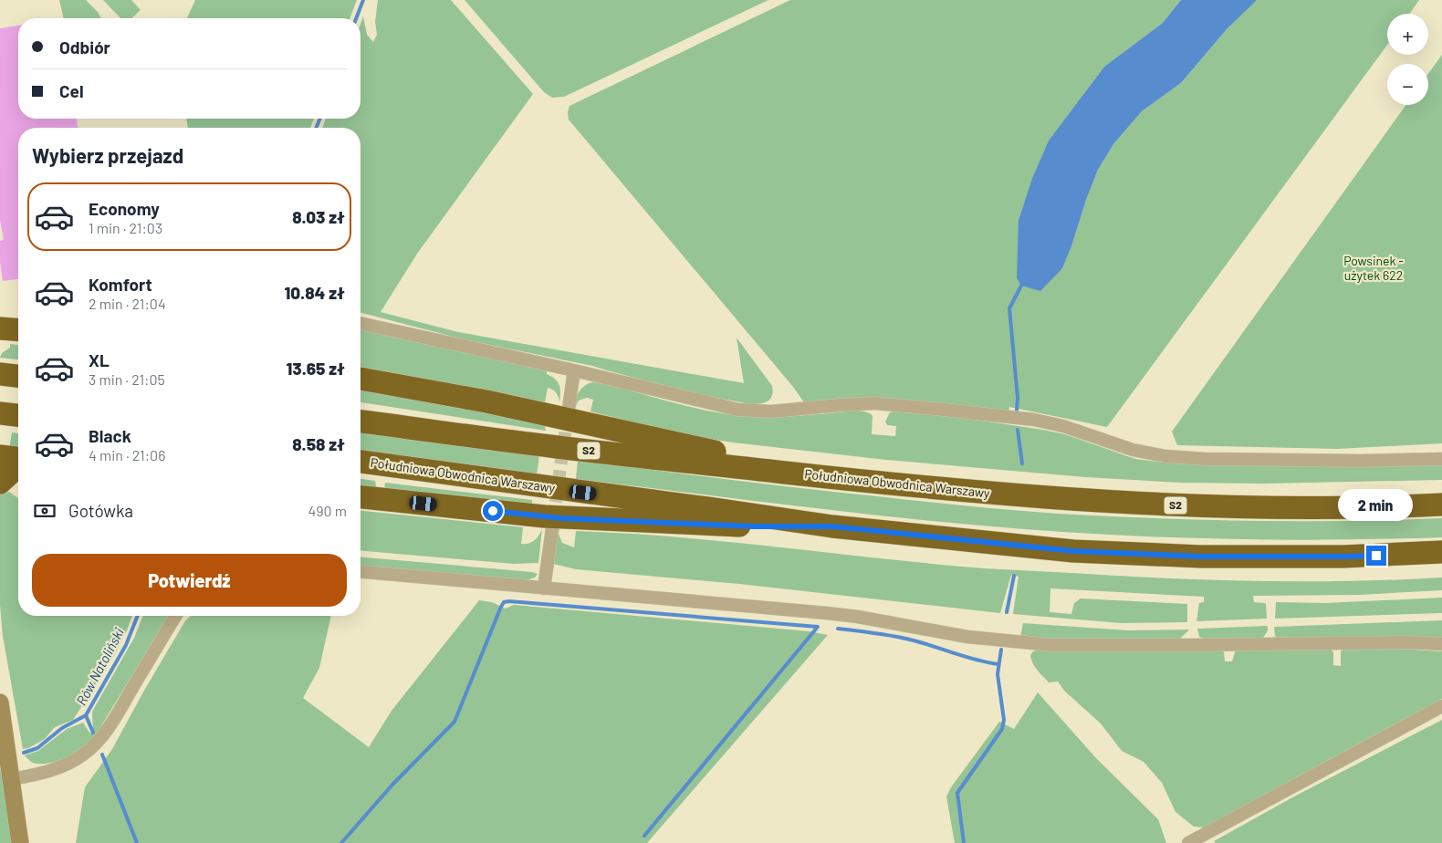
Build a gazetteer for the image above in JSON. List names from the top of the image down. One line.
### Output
{"streets":{"highway":["S2","Południowa Obwodnica Warszawy"]},"water":["Rów Natoliński"],"parks":["Powsinek - użytek 622"],"page":{"map_buttons":["+","−"],"banner":["Odbiór","Cel"],"heading":"Wybierz przejazd","list":[{"name":"Economy","note":"1 min · 21:03","value":"8.03 zł"},{"name":"Komfort","note":"2 min · 21:04","value":"10.84 zł"},{"name":"XL","note":"3 min · 21:05","value":"13.65 zł"},{"name":"Black","note":"4 min · 21:06","value":"8.58 zł"}],"pay":["Gotówka","490 m"],"bubble":"2 min","buttons":"Potwierdź"}}
